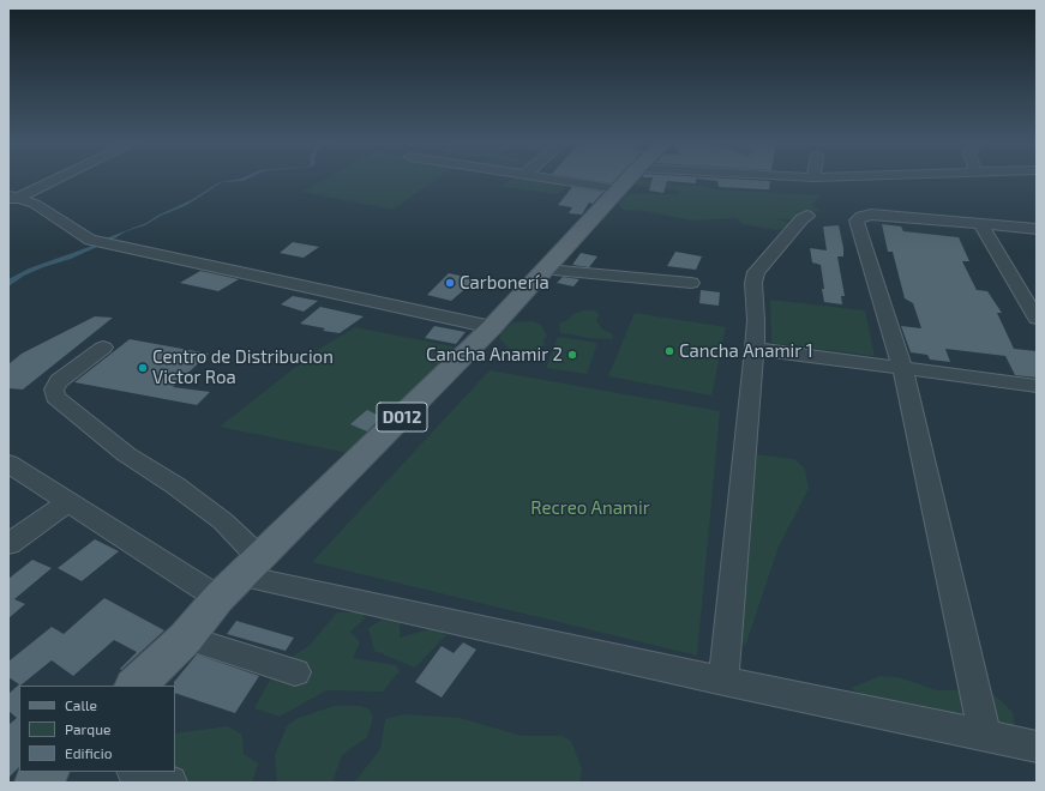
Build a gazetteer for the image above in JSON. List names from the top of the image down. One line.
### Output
{"streets":{"main road":["D012"]},"parks":["Recreo Anamir"],"places":["Carbonería","Cancha Anamir 1","Cancha Anamir 2","Centro de Distribucion Victor Roa"],"legend":["Calle","Parque","Edificio"]}
